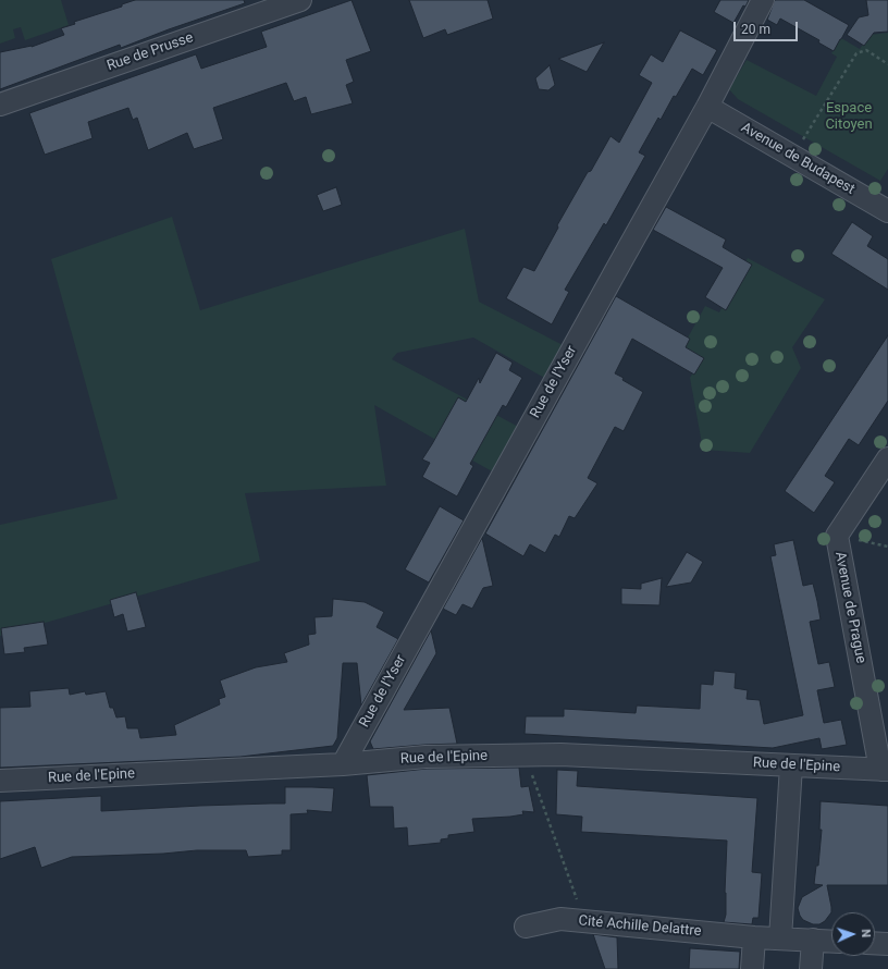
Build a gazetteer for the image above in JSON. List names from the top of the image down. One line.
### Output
{"streets":{"street":["Rue de Prusse","Avenue de Budapest","Rue de l'Yser","Avenue de Prague","Rue de l'Epine","Cité Achille Delattre"]},"crossings":[["Avenue de Budapest","Rue de l'Yser"],["Rue de l'Yser","Rue de l'Epine"],["Avenue de Prague","Rue de l'Epine"]],"parks":["Espace Citoyen"],"scale_bar":"20 m","north":"right"}
